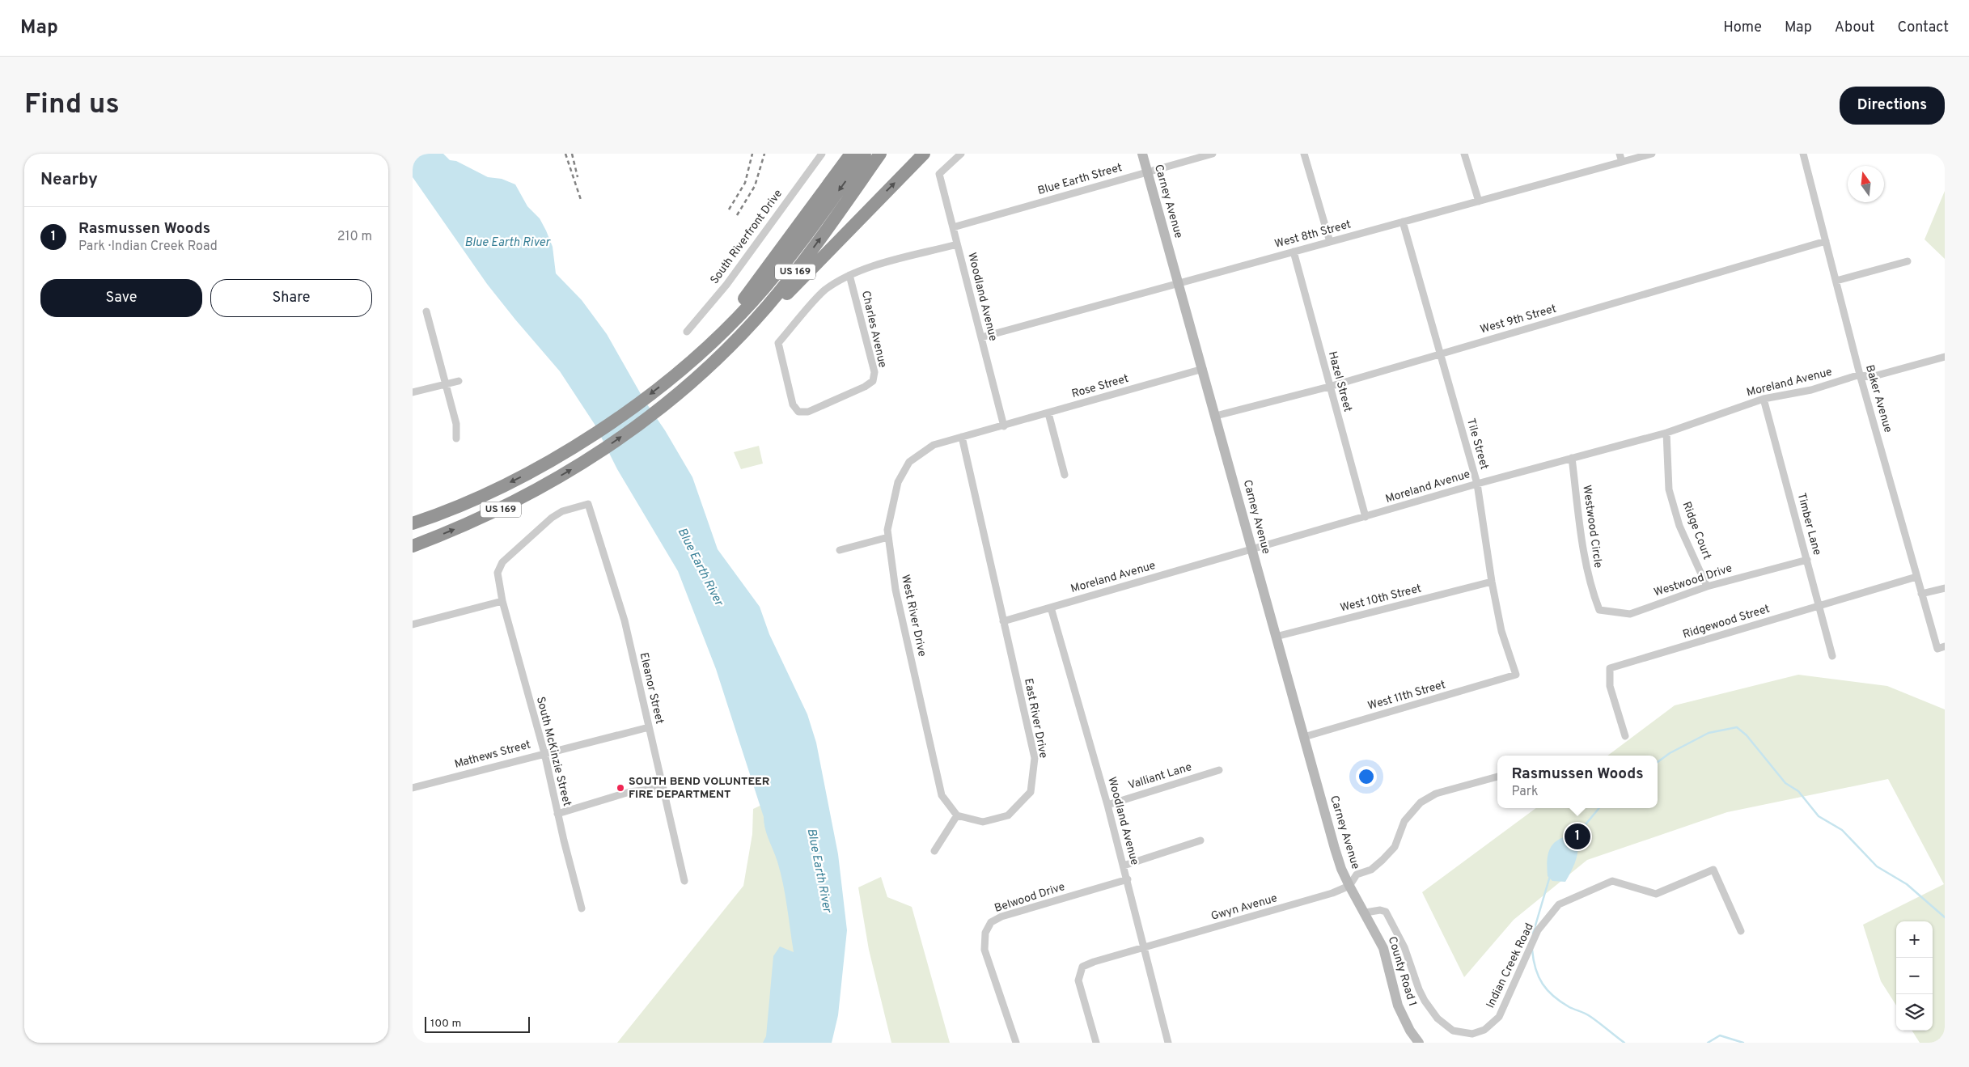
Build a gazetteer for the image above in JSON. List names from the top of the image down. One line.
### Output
{"streets":{"highway":["US 169"],"main road":["Carney Avenue","County Road 1"],"street":["Blue Earth Street","West 8th Street","South Riverfront Drive","Woodland Avenue","West 9th Street","Charles Avenue","Hazel Street","Moreland Avenue","Rose Street","Baker Avenue","Tile Street","Timber Lane","Westwood Circle","Ridge Court","Westwood Drive","West 10th Street","West River Drive","Ridgewood Street","Eleanor Street","West 11th Street","East River Drive","South McKinzie Street","Mathews Street","Valliant Lane","Belwood Drive","Gwyn Avenue","Indian Creek Road"]},"crossings":[["Blue Earth Street","Carney Avenue"],["Blue Earth Street","Woodland Avenue"],["Carney Avenue","West 8th Street"],["Carney Avenue","West 9th Street"],["Carney Avenue","Moreland Avenue"],["Carney Avenue","Rose Street"],["Carney Avenue","West 10th Street"],["Carney Avenue","West 11th Street"],["Carney Avenue","Gwyn Avenue"],["Carney Avenue","County Road 1"],["West 8th Street","Woodland Avenue"],["West 8th Street","Hazel Street"],["West 8th Street","Tile Street"],["Woodland Avenue","Moreland Avenue"],["Woodland Avenue","Rose Street"],["Woodland Avenue","West River Drive"],["Woodland Avenue","Valliant Lane"],["Woodland Avenue","Belwood Drive"],["Woodland Avenue","Gwyn Avenue"],["West 9th Street","Hazel Street"],["West 9th Street","Baker Avenue"],["West 9th Street","Tile Street"],["Hazel Street","Moreland Avenue"],["Moreland Avenue","Baker Avenue"],["Moreland Avenue","Tile Street"],["Moreland Avenue","Timber Lane"],["Moreland Avenue","Westwood Circle"],["Moreland Avenue","Ridge Court"],["Moreland Avenue","East River Drive"],["Rose Street","West River Drive"],["Baker Avenue","Ridgewood Street"],["Tile Street","West 10th Street"],["Tile Street","West 11th Street"],["Timber Lane","Westwood Drive"],["Timber Lane","Ridgewood Street"],["Westwood Circle","Westwood Drive"],["Ridge Court","Westwood Drive"],["West River Drive","East River Drive"],["Eleanor Street","South McKinzie Street"],["Eleanor Street","Mathews Street"],["South McKinzie Street","Mathews Street"],["Gwyn Avenue","County Road 1"],["Indian Creek Road","County Road 1"]],"water":["Blue Earth River"],"places":["SOUTH BEND VOLUNTEER FIRE DEPARTMENT"],"scale_bar":"100 m","north":"top","page":{"header":"Map","nav":["Home","Map","About","Contact"],"buttons":["Directions",["Save","Share"]],"title":"Find us","heading":"Nearby","list":[{"mark":"1","name":"Rasmussen Woods","note":"Park · Indian Creek Road","value":"210 m"}],"popup":["Rasmussen Woods","Park"],"pins":"1","map_buttons":["+","−"],"scale":"100 m"}}
